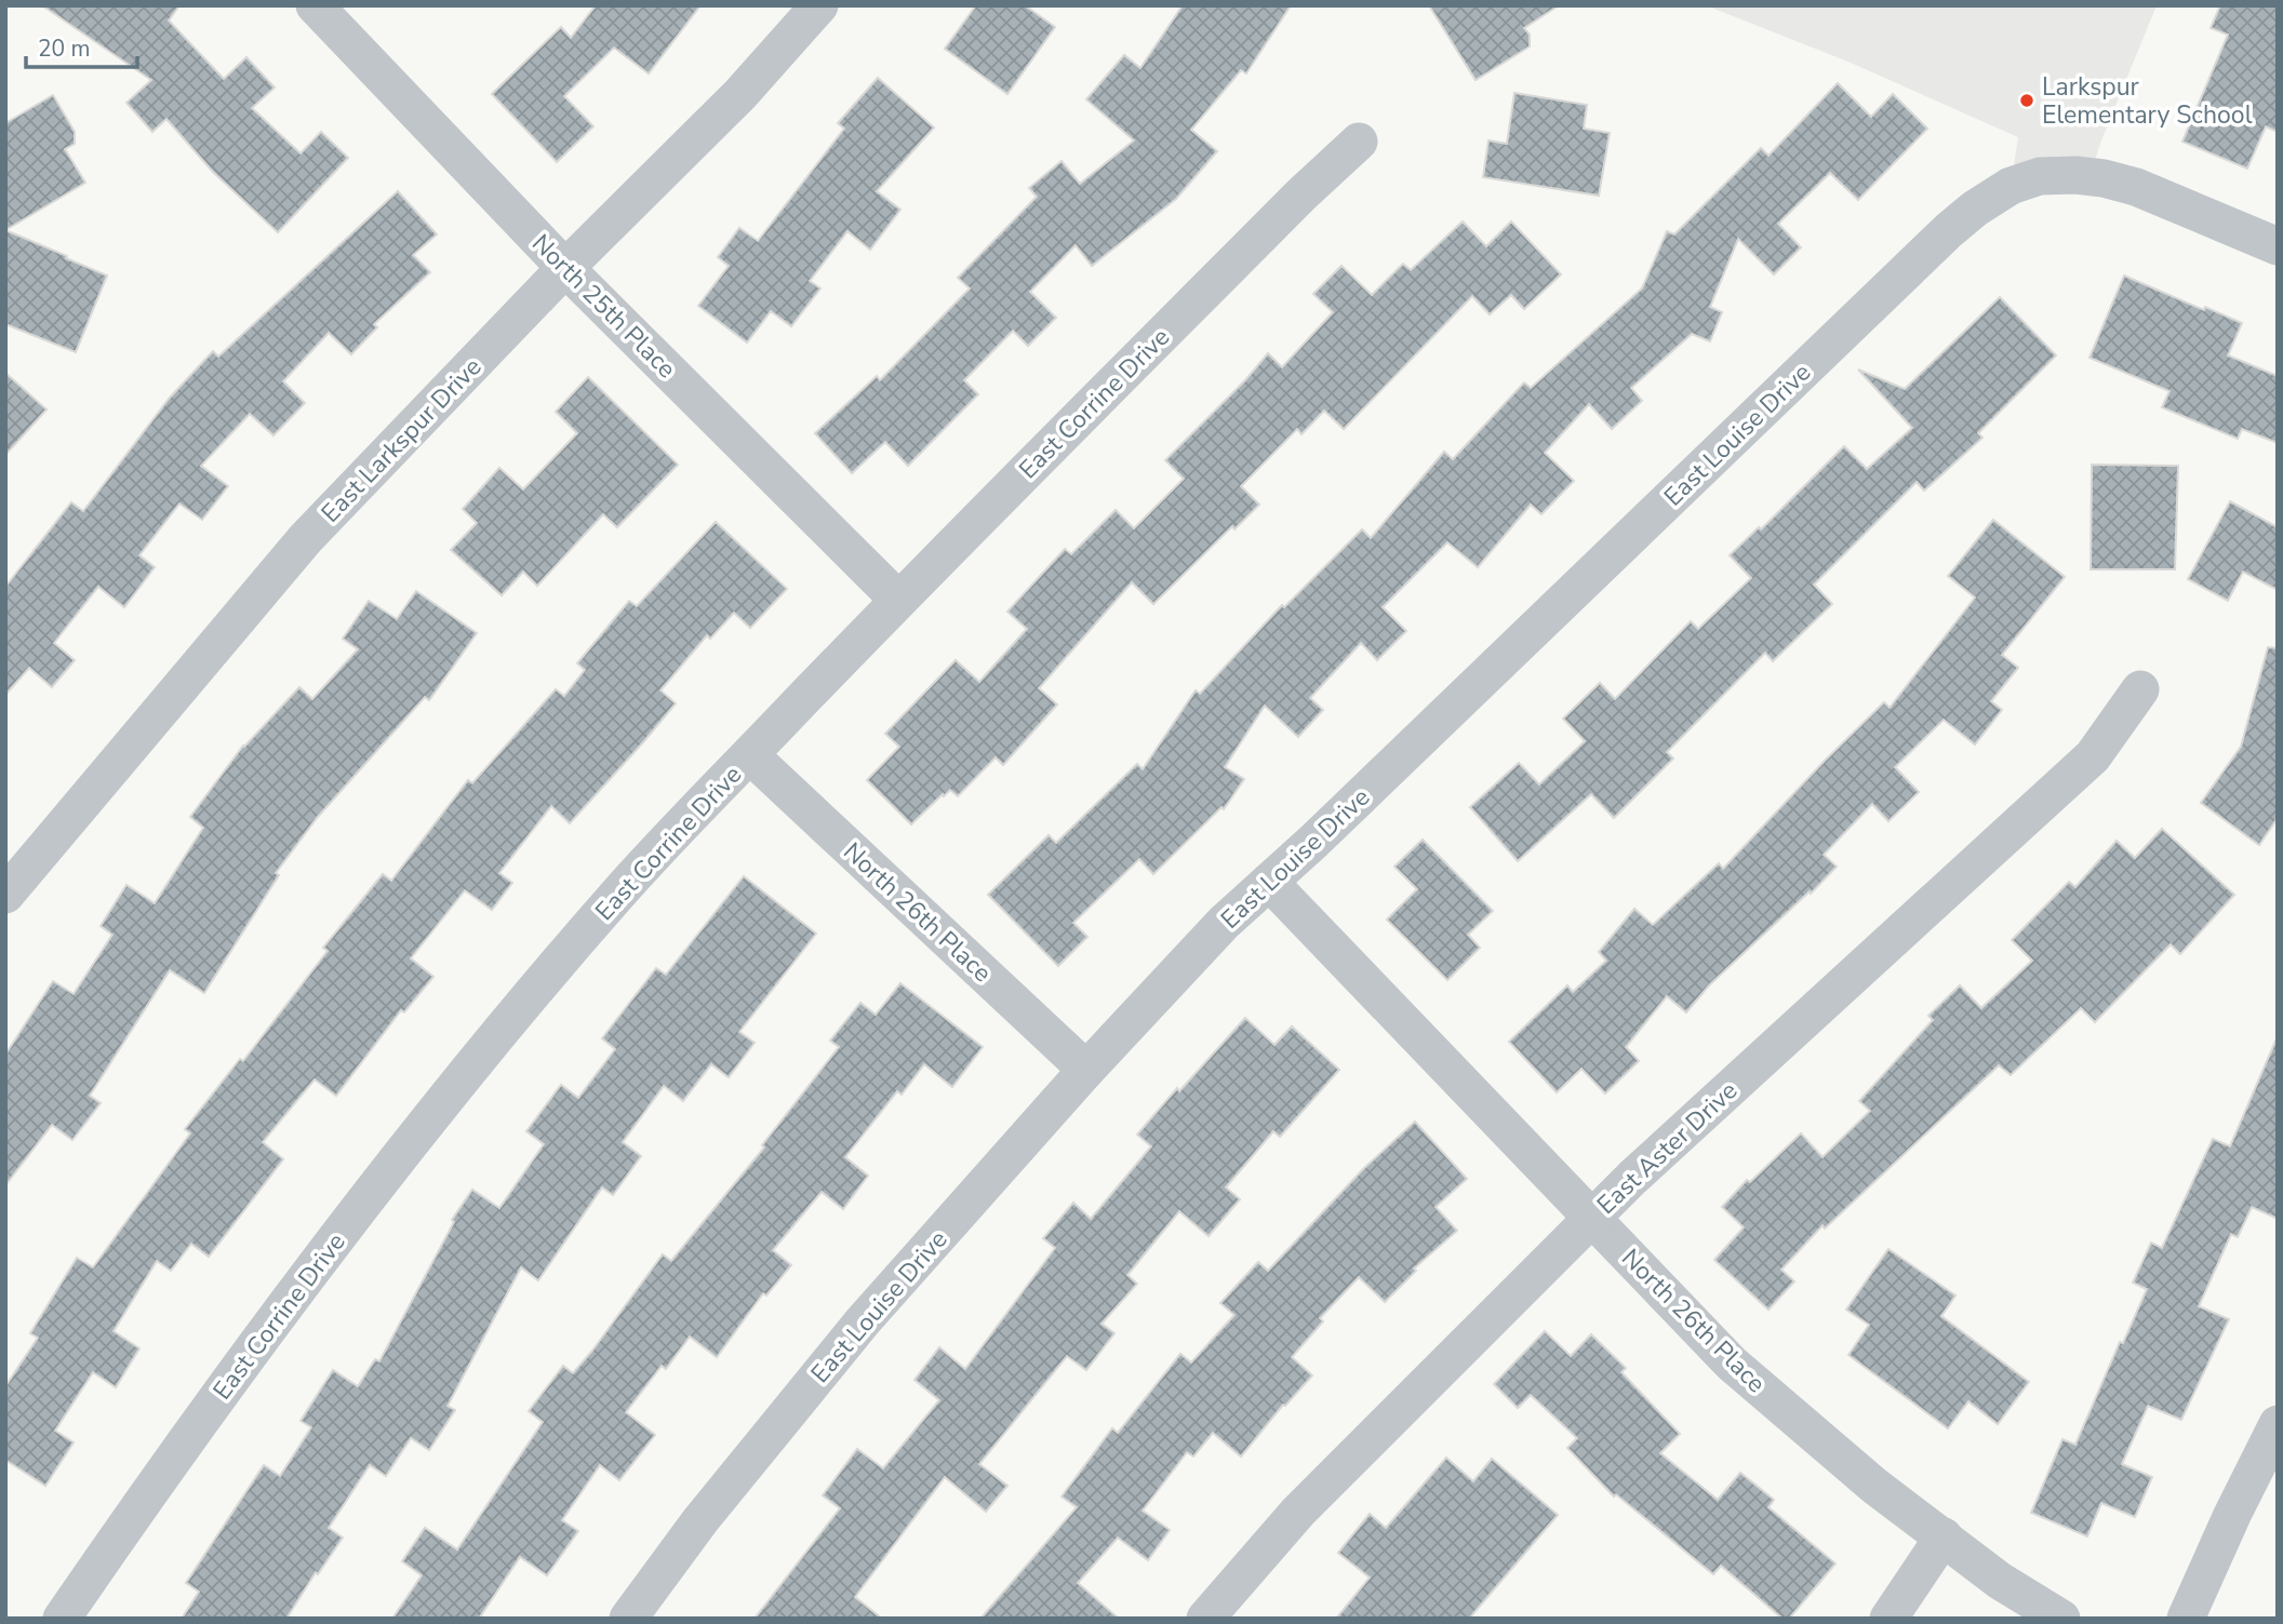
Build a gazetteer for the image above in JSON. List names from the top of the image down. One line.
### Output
{"streets":{"street":["North 25th Place","East Corrine Drive","East Louise Drive","East Larkspur Drive","North 26th Place","East Aster Drive"]},"crossings":[["North 25th Place","East Corrine Drive"],["North 25th Place","East Larkspur Drive"],["East Corrine Drive","North 26th Place"],["East Louise Drive","North 26th Place"],["North 26th Place","East Aster Drive"]],"places":["Larkspur Elementary School"],"scale_bar":"20 m"}
